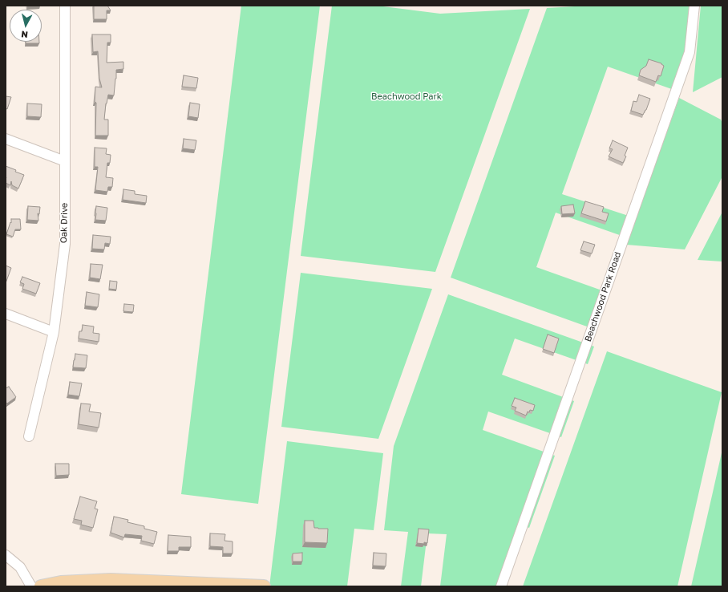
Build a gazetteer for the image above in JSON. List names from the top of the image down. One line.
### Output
{"streets":{"street":["Oak Drive","Beachwood Park Road"]},"parks":["Beachwood Park"],"north":"bottom"}
